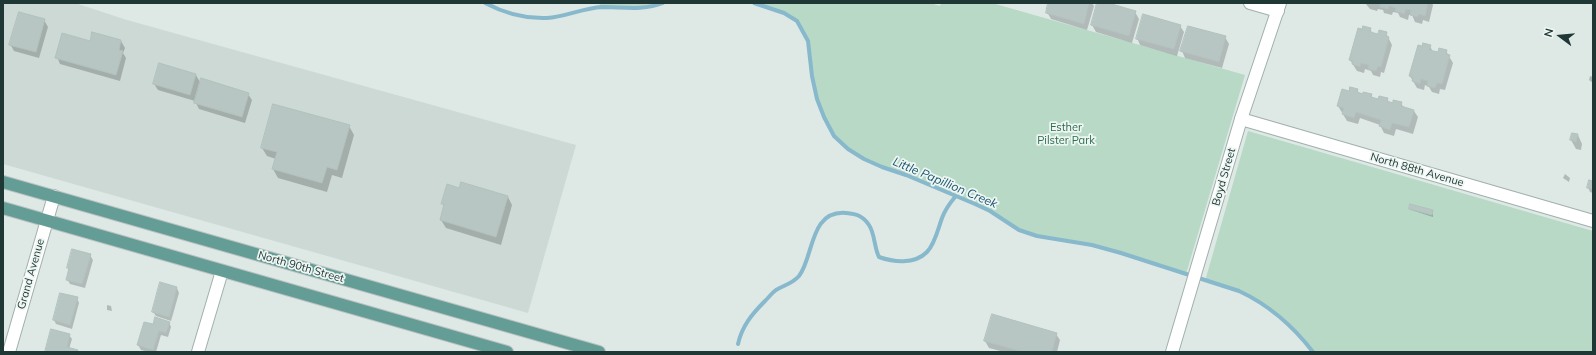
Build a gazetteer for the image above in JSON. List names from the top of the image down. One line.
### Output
{"streets":{"main road":["North 90th Street"],"street":["North 88th Avenue","Boyd Street","Grand Avenue"]},"crossings":[["North 88th Avenue","Boyd Street"],["North 90th Street","Grand Avenue"]],"water":["Little Papillion Creek"],"parks":["Esther Pilster Park"],"north":"left"}
